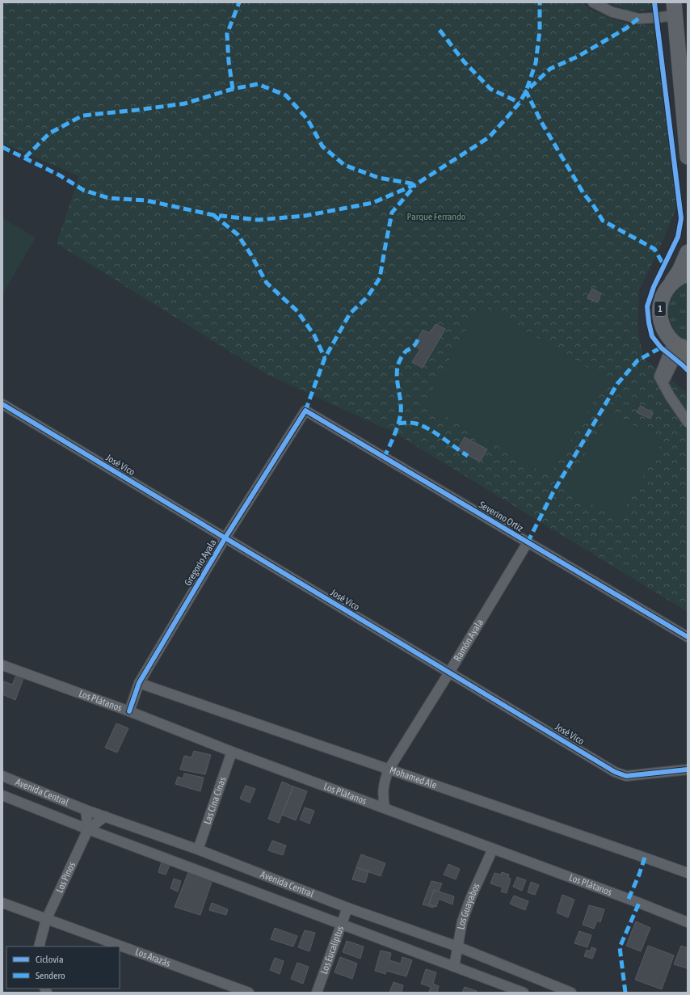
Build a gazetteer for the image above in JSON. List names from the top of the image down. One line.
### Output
{"streets":{"main road":["1"],"street":["José Vico","Severino Ortiz","Gregorio Ayala","Ramón Ayala","Los Plátanos","Mohamed Ale","Avenida Central","Las Cina Cinas","Los Pinos","Los Guayabos","Los Eucaliptus","Los Arazás"]},"crossings":[["José Vico","Gregorio Ayala"],["José Vico","Ramón Ayala"],["Severino Ortiz","Gregorio Ayala"],["Severino Ortiz","Ramón Ayala"],["Gregorio Ayala","Los Plátanos"],["Gregorio Ayala","Mohamed Ale"],["Ramón Ayala","Los Plátanos"],["Ramón Ayala","Mohamed Ale"],["Los Plátanos","Las Cina Cinas"],["Los Plátanos","Los Guayabos"],["Avenida Central","Las Cina Cinas"],["Avenida Central","Los Pinos"],["Avenida Central","Los Guayabos"],["Avenida Central","Los Eucaliptus"],["Los Pinos","Los Arazás"]],"parks":["Parque Ferrando"],"legend":["Ciclovía","Sendero"]}
